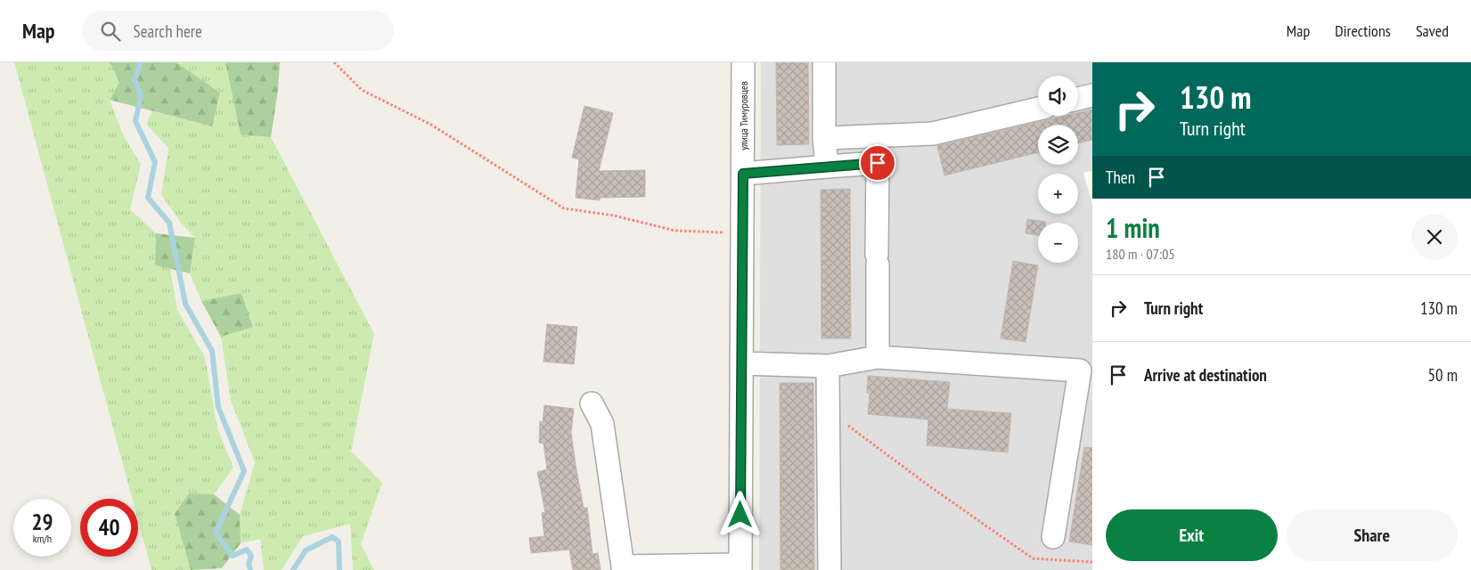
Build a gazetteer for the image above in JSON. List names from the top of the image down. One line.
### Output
{"streets":{"street":["улица Тимуровцев"]},"page":{"header":"Map","search":"Search here","nav":["Map","Directions","Saved"],"turn":["130 m","Turn right"],"map_buttons":["+","−"],"then":"Then","heading":["1 min","180 m · 07:05"],"list":[{"name":"Turn right","value":"130 m"},{"name":"Arrive at destination","value":"50 m"}],"speed":"29 km/h","limit":"40","buttons":["Exit","Share"]}}
